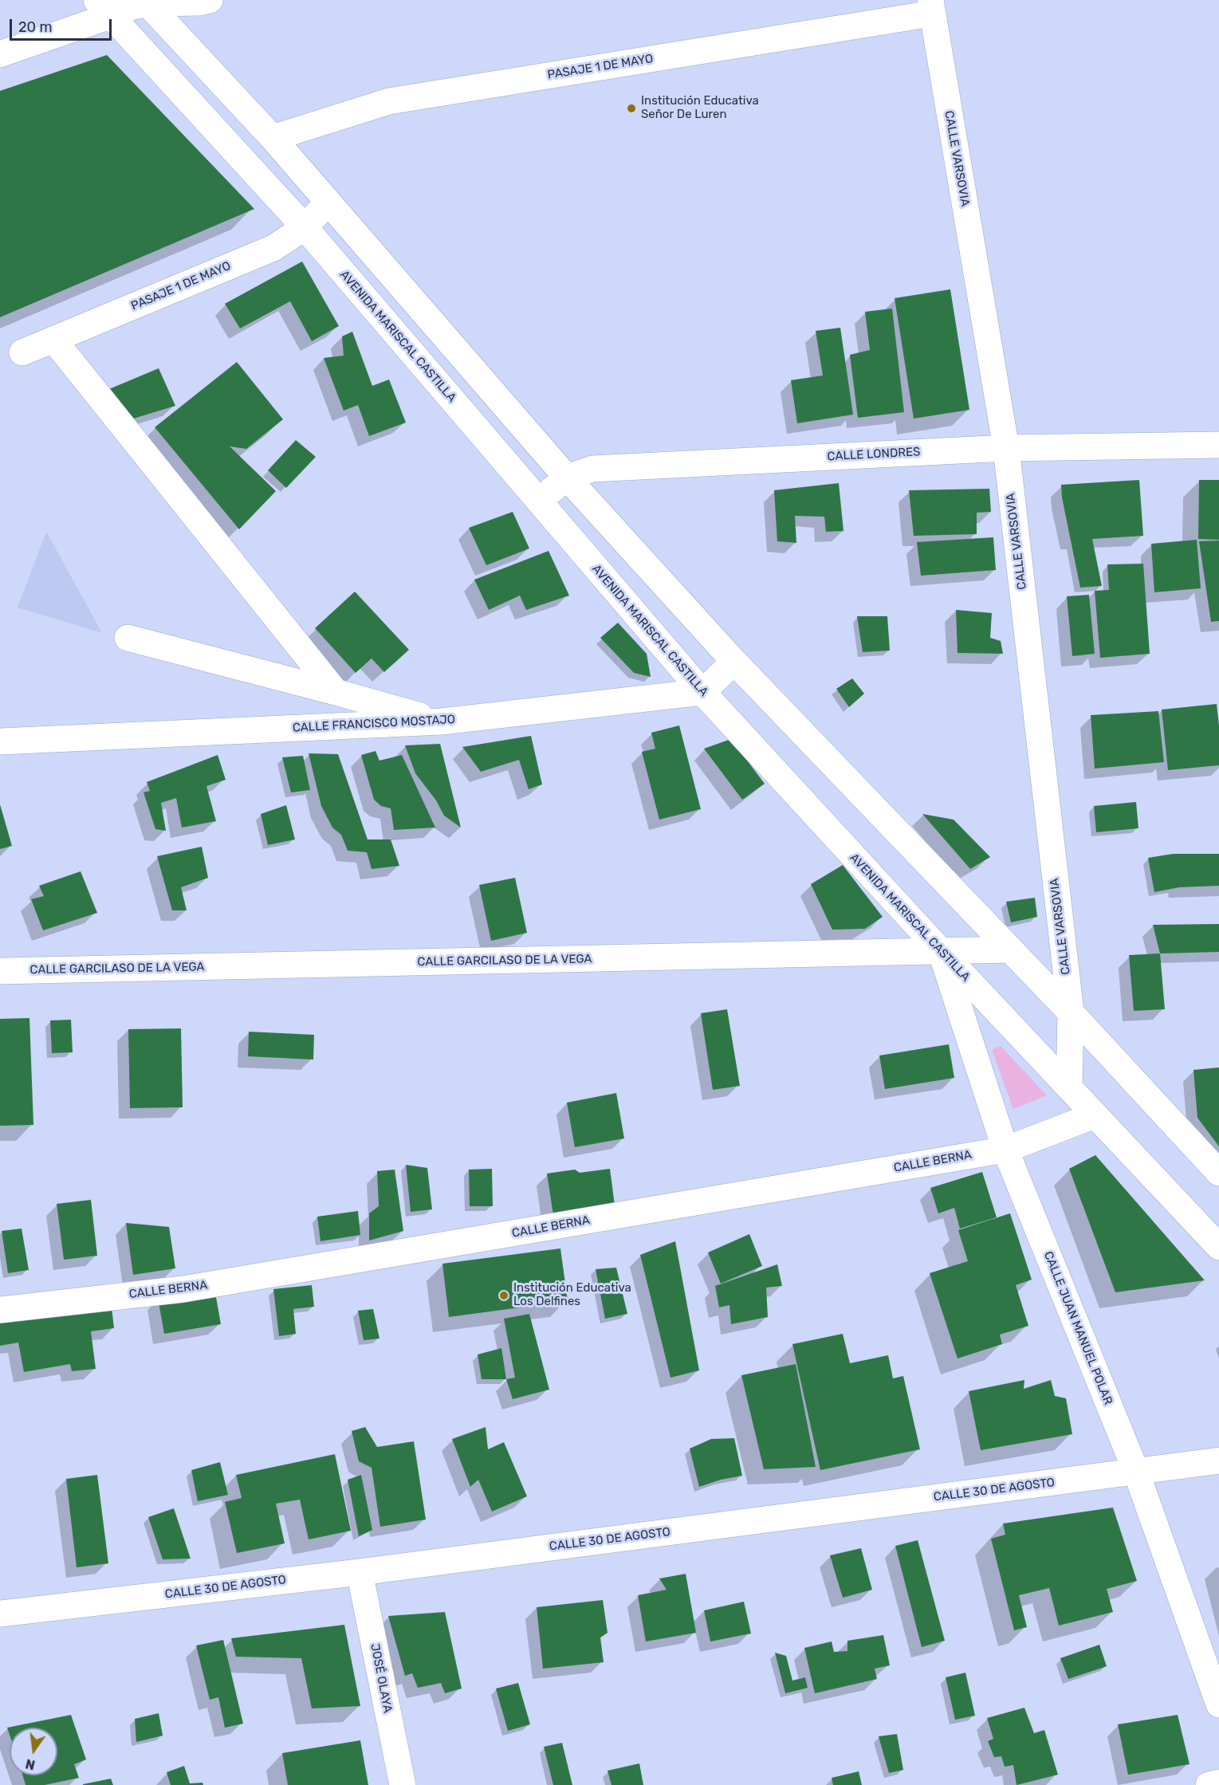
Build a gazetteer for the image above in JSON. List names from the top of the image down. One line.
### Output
{"streets":{"street":["PASAJE 1 DE MAYO","CALLE VARSOVIA","AVENIDA MARISCAL CASTILLA","CALLE LONDRES","CALLE FRANCISCO MOSTAJO","CALLE GARCILASO DE LA VEGA","CALLE BERNA","CALLE JUAN MANUEL POLAR","CALLE 30 DE AGOSTO","JOSÉ OLAYA"]},"crossings":[["PASAJE 1 DE MAYO","CALLE VARSOVIA"],["PASAJE 1 DE MAYO","AVENIDA MARISCAL CASTILLA"],["CALLE VARSOVIA","AVENIDA MARISCAL CASTILLA"],["CALLE VARSOVIA","CALLE LONDRES"],["AVENIDA MARISCAL CASTILLA","CALLE LONDRES"],["AVENIDA MARISCAL CASTILLA","CALLE FRANCISCO MOSTAJO"],["AVENIDA MARISCAL CASTILLA","CALLE GARCILASO DE LA VEGA"],["AVENIDA MARISCAL CASTILLA","CALLE BERNA"],["AVENIDA MARISCAL CASTILLA","CALLE JUAN MANUEL POLAR"],["CALLE GARCILASO DE LA VEGA","CALLE JUAN MANUEL POLAR"],["CALLE BERNA","CALLE JUAN MANUEL POLAR"],["CALLE JUAN MANUEL POLAR","CALLE 30 DE AGOSTO"],["CALLE 30 DE AGOSTO","JOSÉ OLAYA"]],"places":["Institución Educativa Señor De Luren","Institución Educativa Los Delfines"],"scale_bar":"20 m","north":"bottom"}
